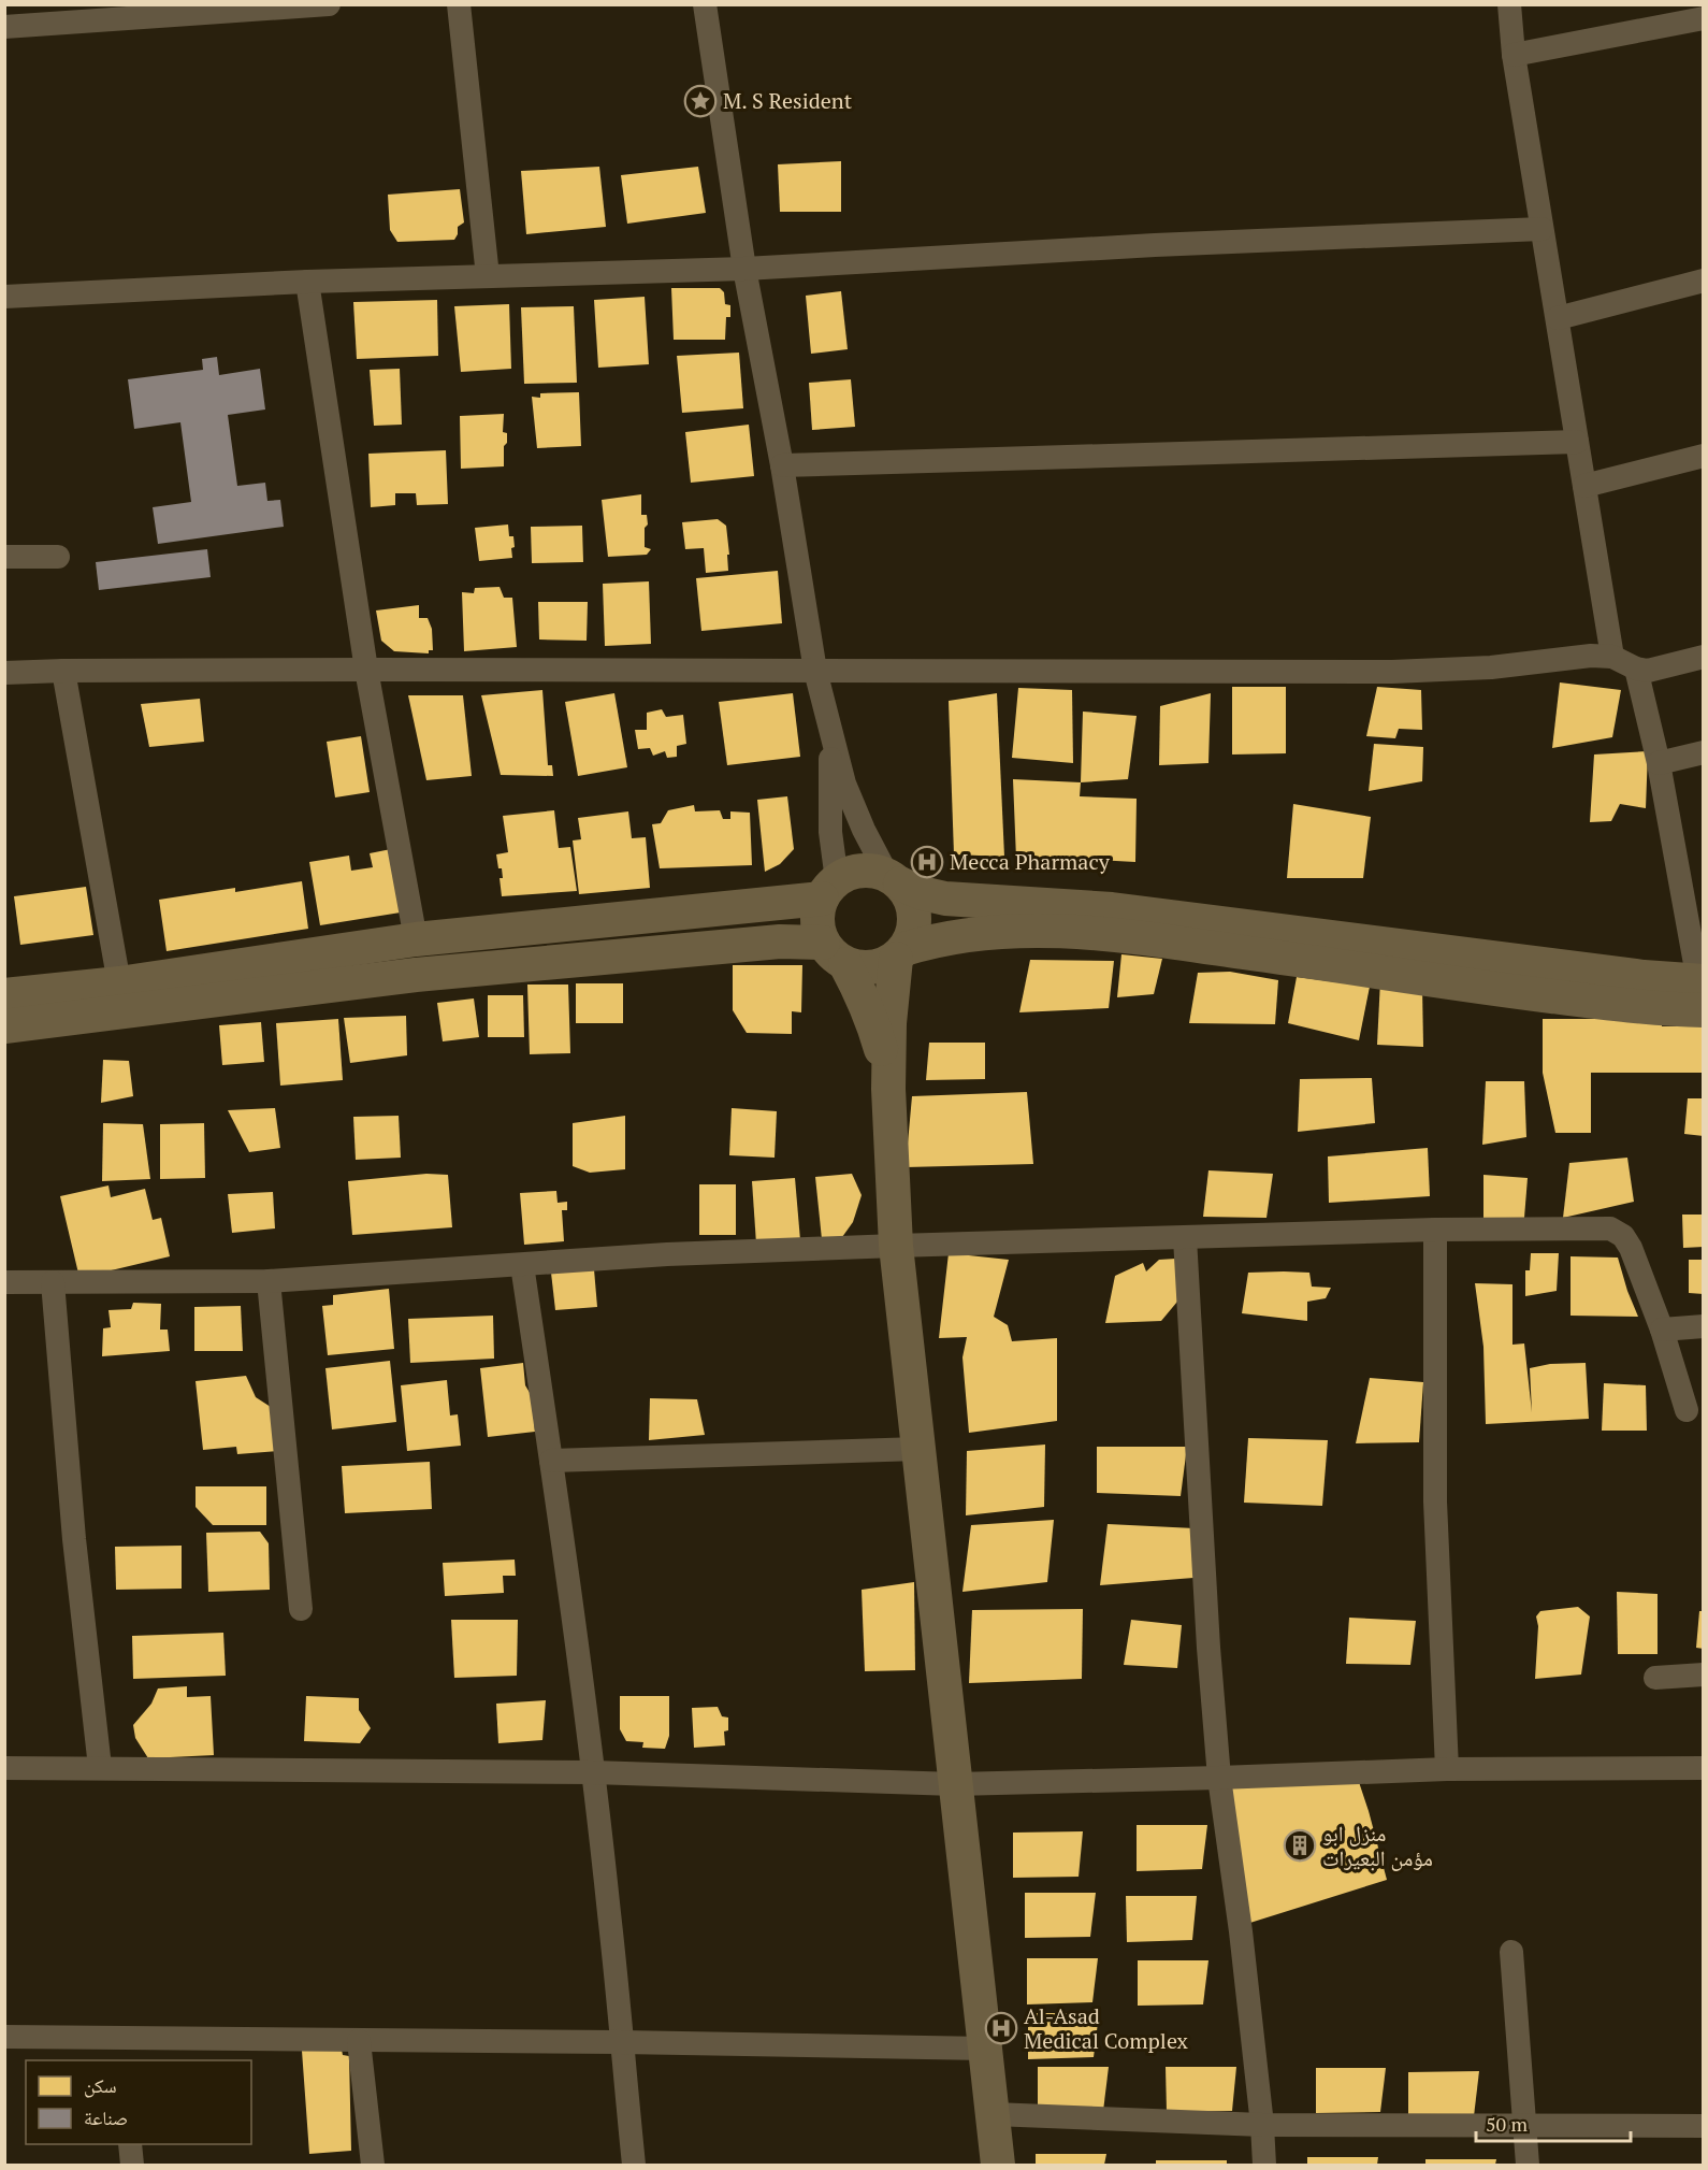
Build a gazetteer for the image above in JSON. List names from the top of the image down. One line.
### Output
{"places":{"place":["M. S Resident"],"hospital":["Mecca Pharmacy","Al-Asad Medical Complex"],"building":["منزل ابو مؤمن البعيرات"]},"legend":["سكن","صناعة"],"scale_bar":"50 m"}
